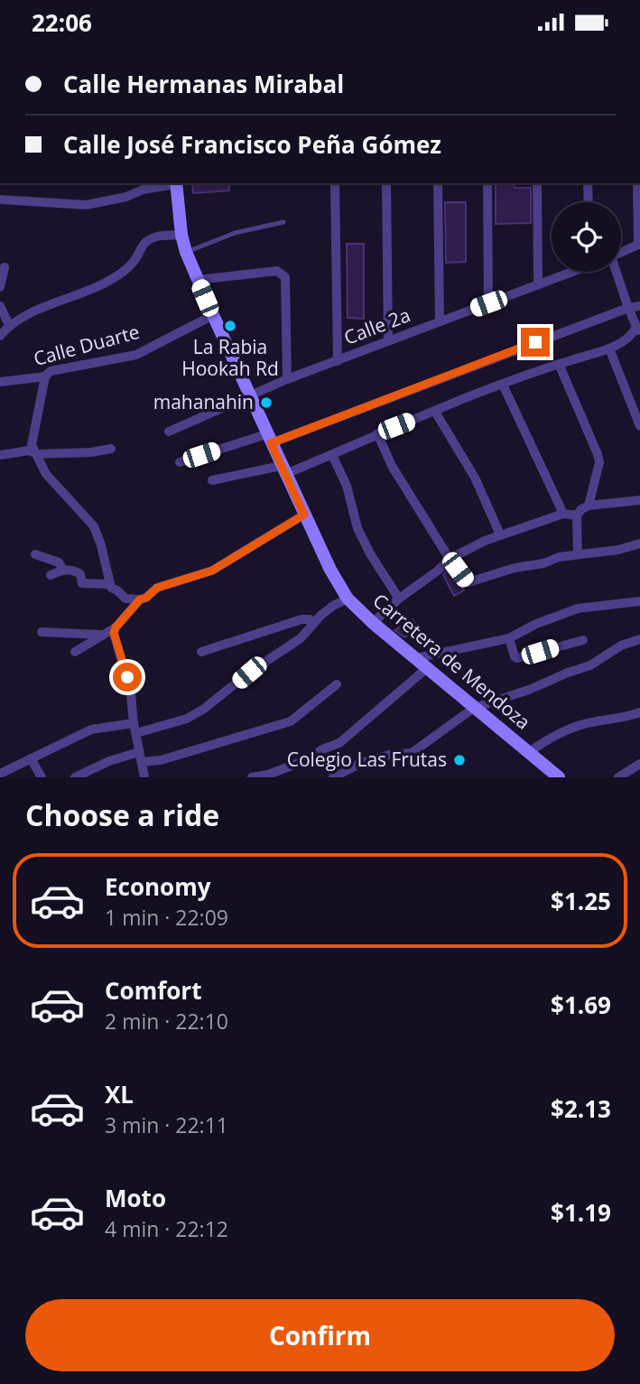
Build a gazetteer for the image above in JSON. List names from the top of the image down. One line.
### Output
{"streets":{"street":["Calle 2a","Calle Duarte","Carretera de Mendoza"]},"crossings":[["Calle 2a","Carretera de Mendoza"],["Calle Duarte","Carretera de Mendoza"]],"places":["La Rabia Hookah Rd","mahanahin","Colegio Las Frutas"],"page":{"status":"22:06","banner":["Calle Hermanas Mirabal","Calle José Francisco Peña Gómez"],"heading":"Choose a ride","list":[{"name":"Economy","note":"1 min · 22:09","value":"$1.25"},{"name":"Comfort","note":"2 min · 22:10","value":"$1.69"},{"name":"XL","note":"3 min · 22:11","value":"$2.13"},{"name":"Moto","note":"4 min · 22:12","value":"$1.19"}],"buttons":"Confirm"}}
